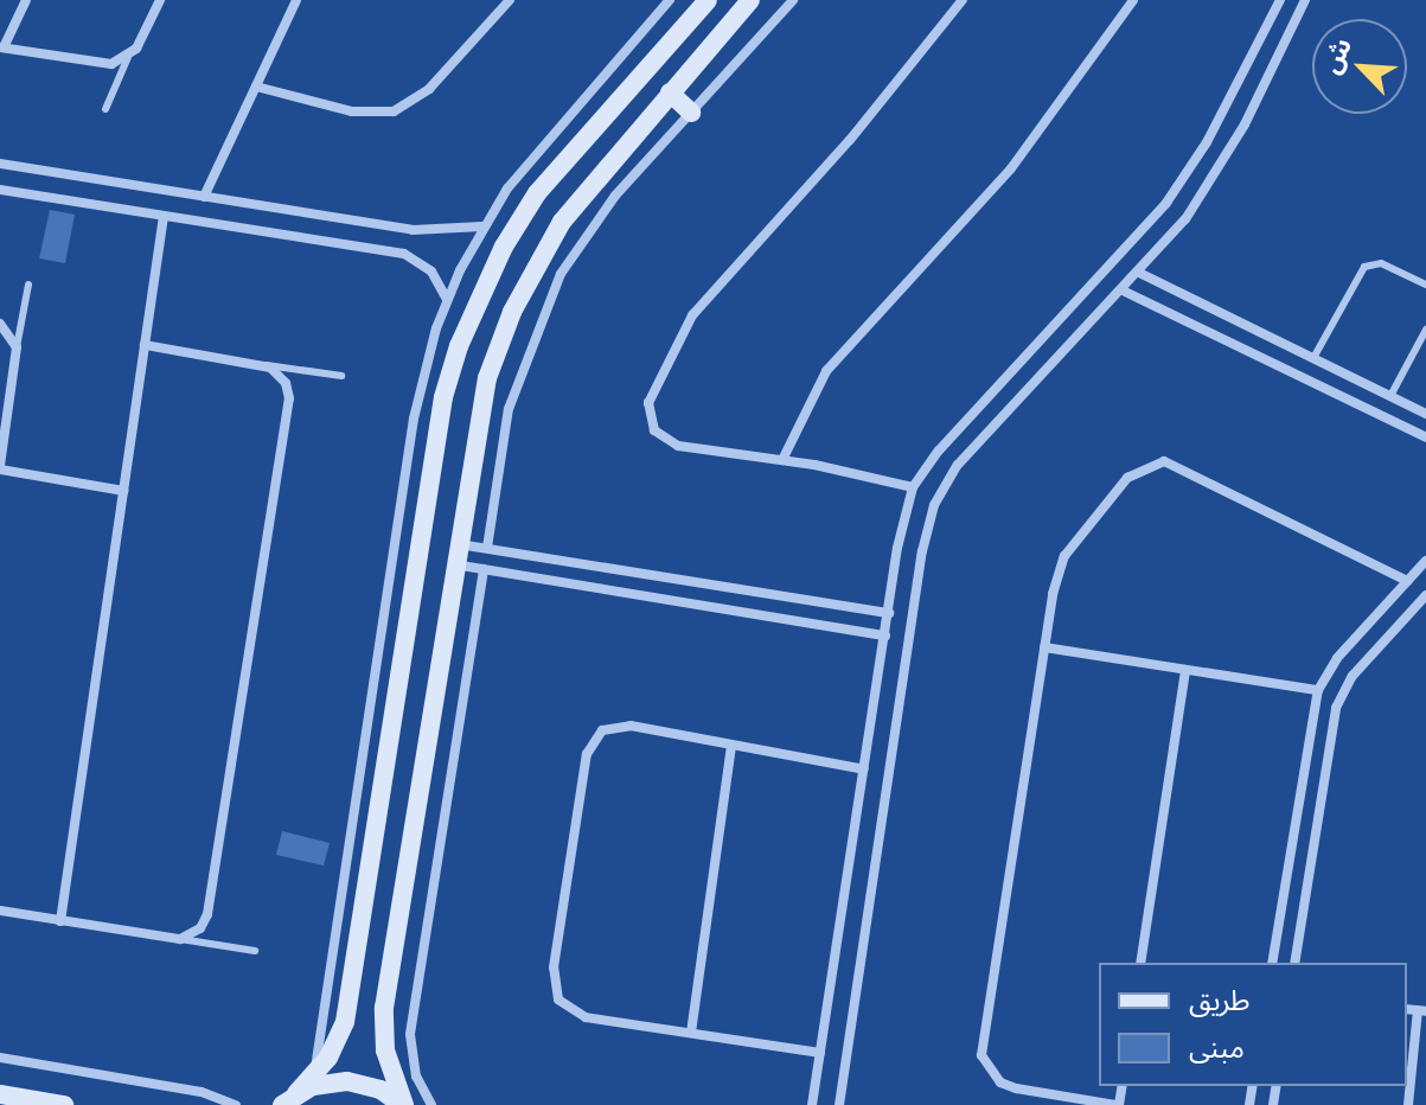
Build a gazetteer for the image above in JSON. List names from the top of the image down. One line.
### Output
{"legend":["طريق","مبنى"],"north":"top left"}
